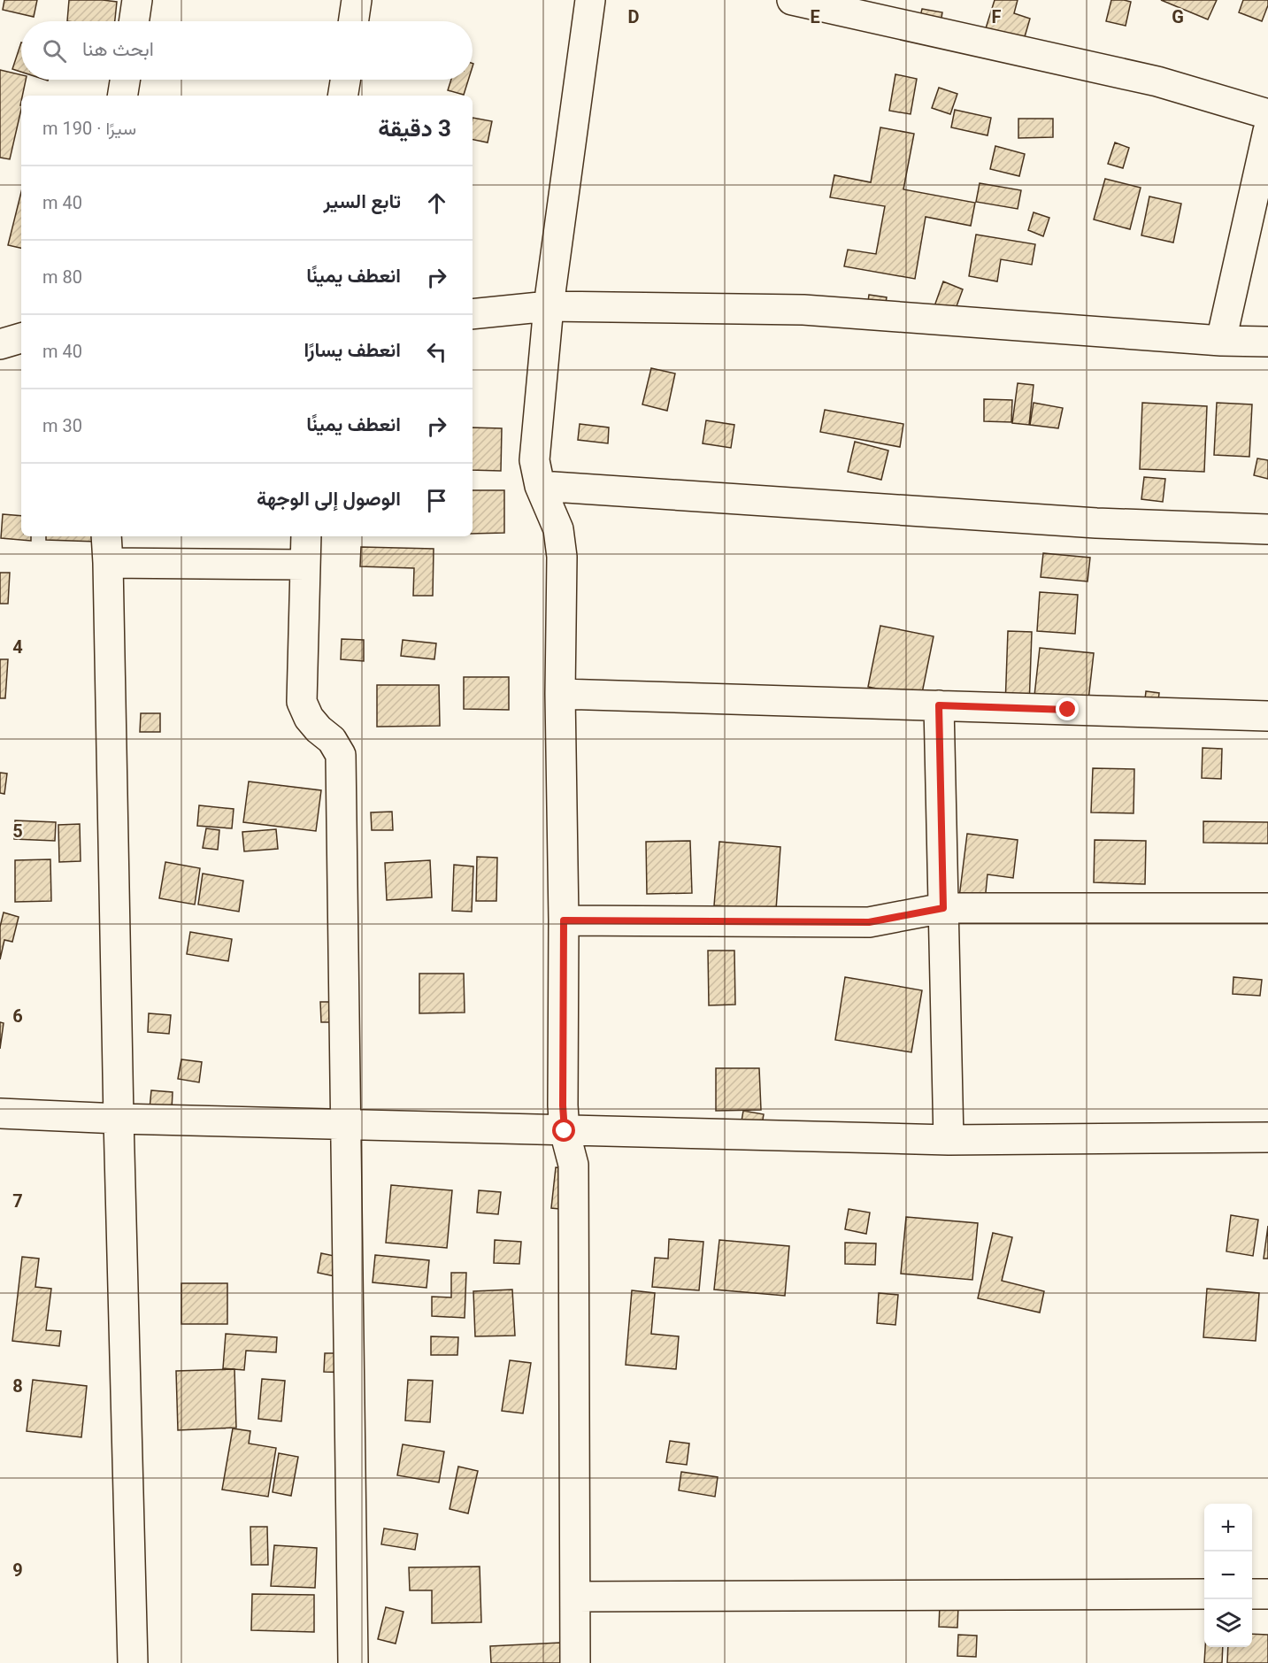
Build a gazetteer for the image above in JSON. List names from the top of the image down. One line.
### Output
{"page":{"search":"ابحث هنا","heading":["3 دقيقة","سيرًا · 190 m"],"list":[["تابع السير","40 m"],["انعطف يمينًا","80 m"],["انعطف يسارًا","40 m"],["انعطف يمينًا","30 m"],"الوصول إلى الوجهة"],"map_buttons":["+","−"]},"grid":{"columns":["D","E","F","G"],"rows":["4","5","6","7","8","9"]}}
